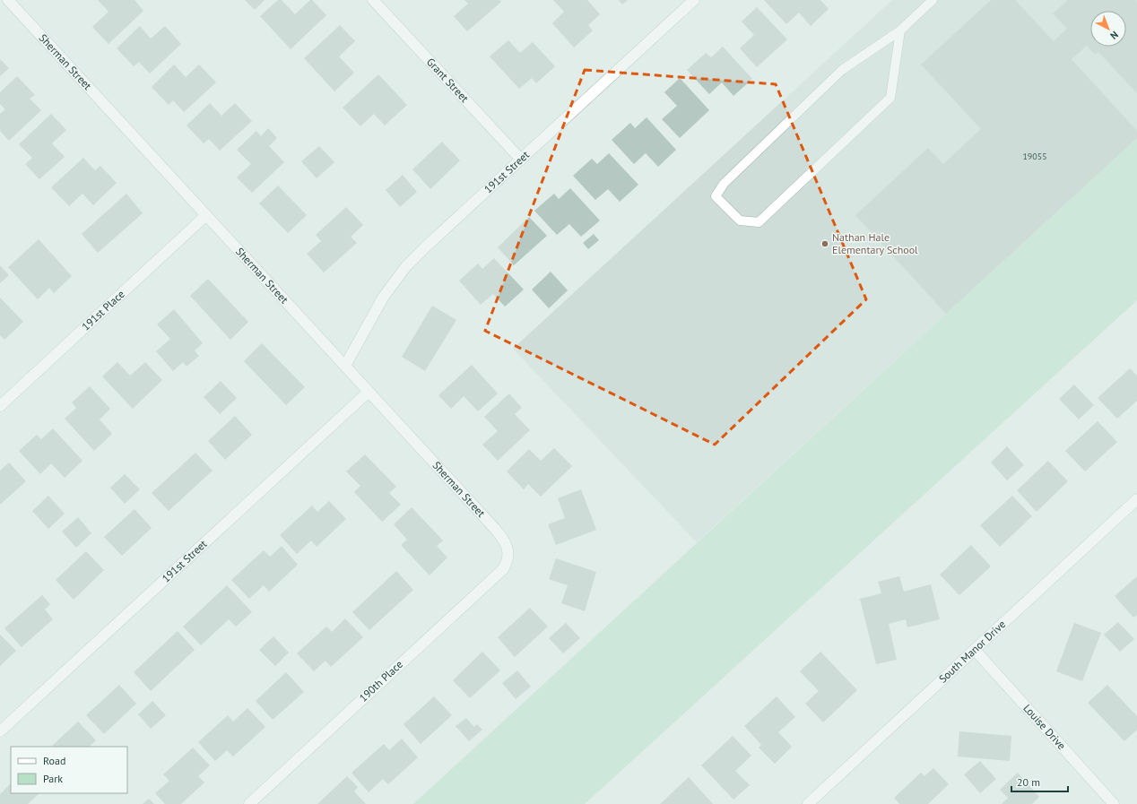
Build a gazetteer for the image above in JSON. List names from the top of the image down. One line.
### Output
{"streets":{"street":["Sherman Street","Grant Street","191st Street","191st Place","South Manor Drive","190th Place","Louise Drive"]},"crossings":[["Sherman Street","191st Street"],["Sherman Street","191st Place"],["Sherman Street","190th Place"],["Grant Street","191st Street"],["South Manor Drive","Louise Drive"]],"places":["Nathan Hale Elementary School"],"house_numbers":["19055"],"legend":["Road","Park"],"scale_bar":"20 m","north":"bottom right"}
